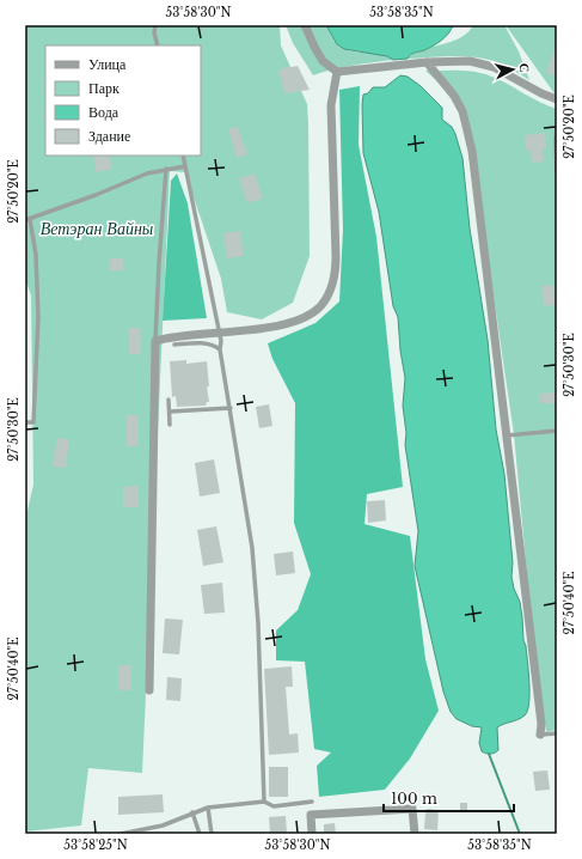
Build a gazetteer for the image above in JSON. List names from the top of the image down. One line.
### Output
{"parks":["Ветэран Вайны"],"legend":["Улица","Парк","Вода","Здание"],"scale_bar":"100 m","north":"right","coordinates":["53°58'30\"N","53°58'35\"N","27°50'20\"E","27°50'30\"E","27°50'40\"E","53°58'25\"N"]}
